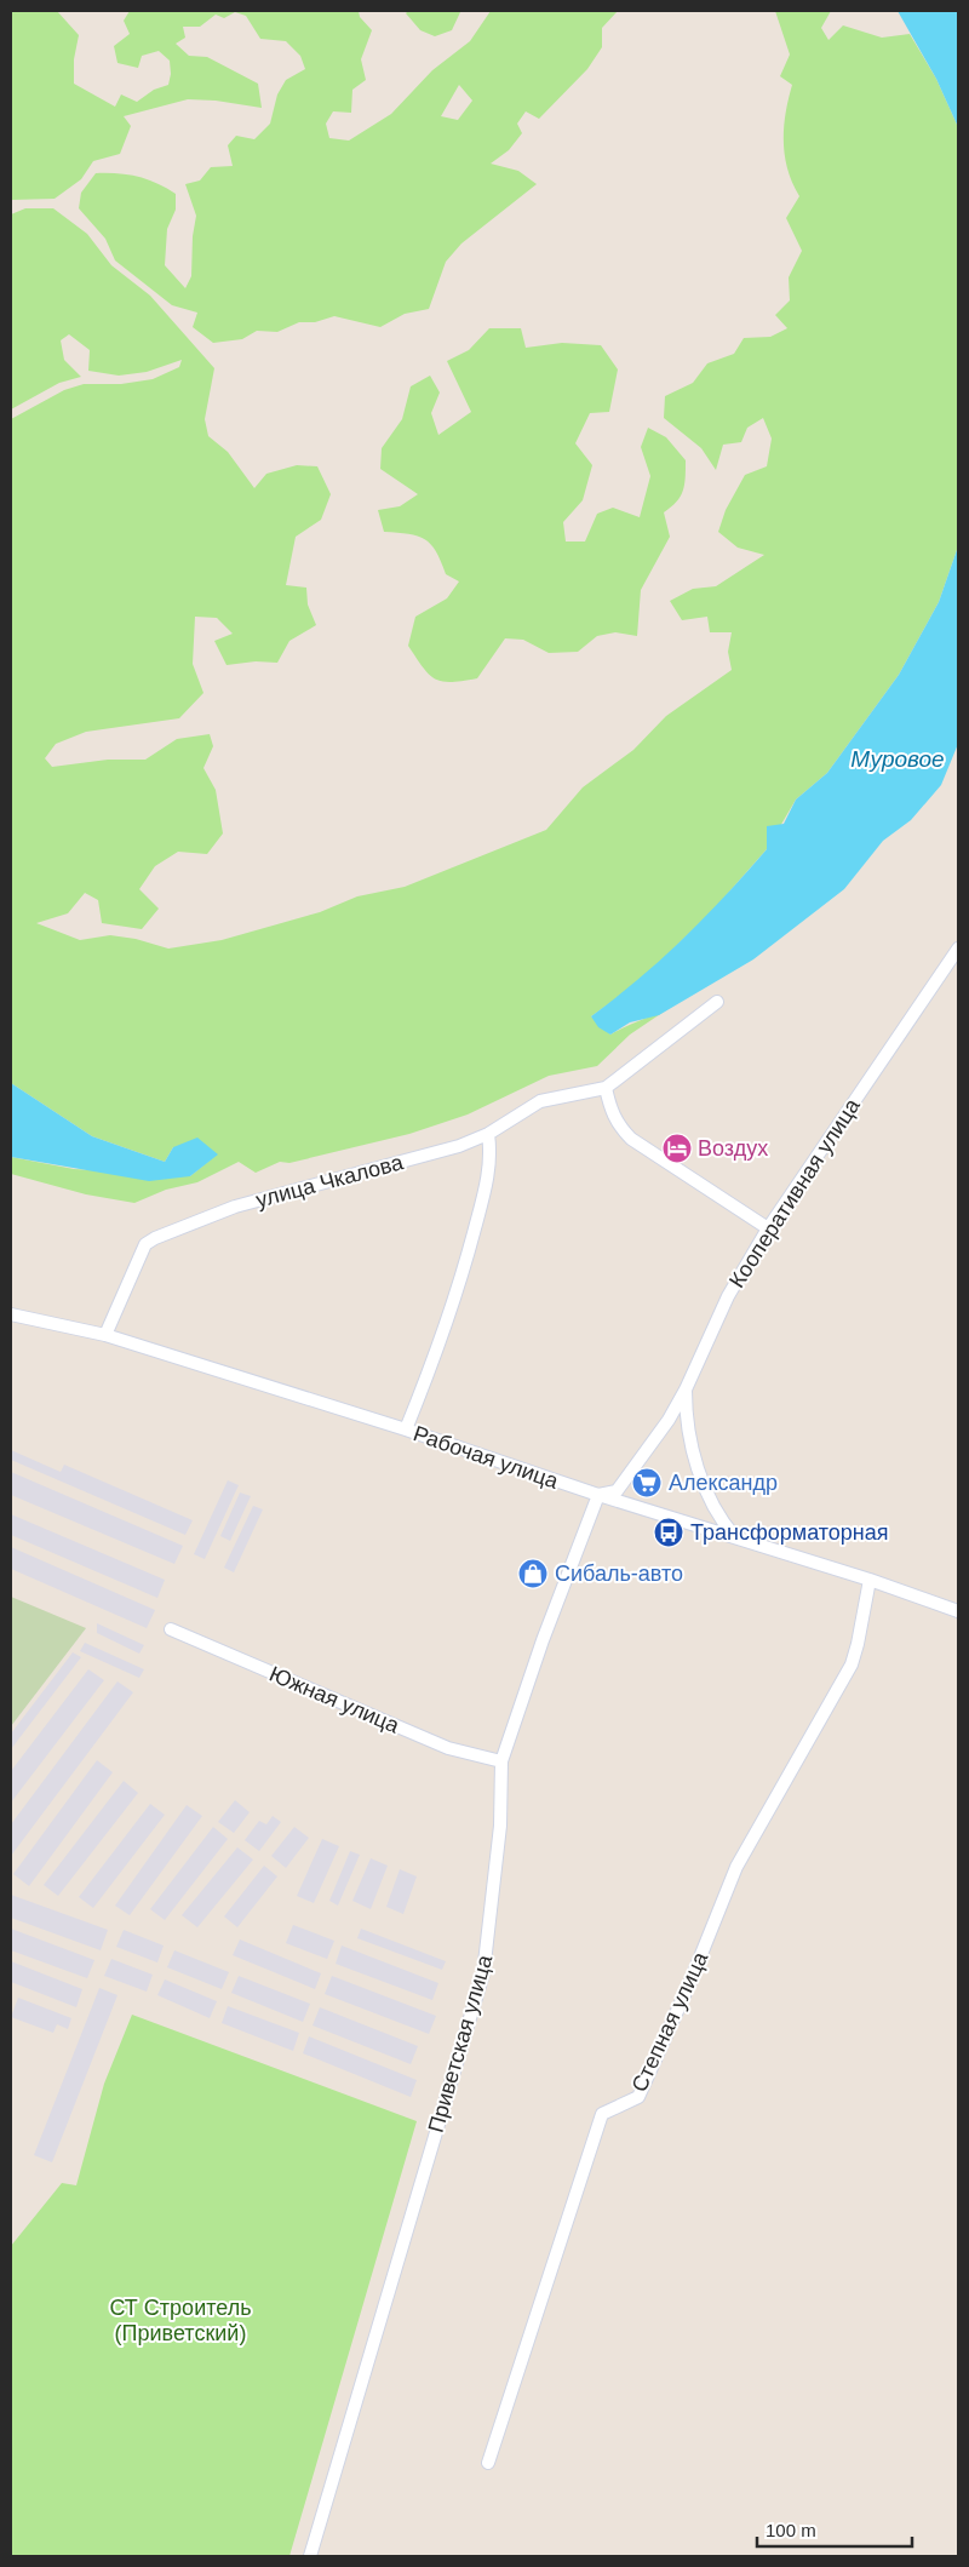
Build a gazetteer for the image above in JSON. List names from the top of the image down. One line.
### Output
{"streets":{"street":["улица Чкалова","Кооперативная улица","Рабочая улица","Южная улица","Степная улица","Приветская улица"]},"crossings":[["улица Чкалова","Рабочая улица"],["Кооперативная улица","Рабочая улица"],["Кооперативная улица","Приветская улица"],["Рабочая улица","Степная улица"],["Рабочая улица","Приветская улица"],["Южная улица","Приветская улица"]],"water":["Муровое"],"parks":["СТ Строитель (Приветский)"],"places":{"hotel":["Воздух"],"supermarket":["Александр"],"bus stop":["Трансформаторная"],"shop":["Сибаль-авто"]},"scale_bar":"100 m"}
